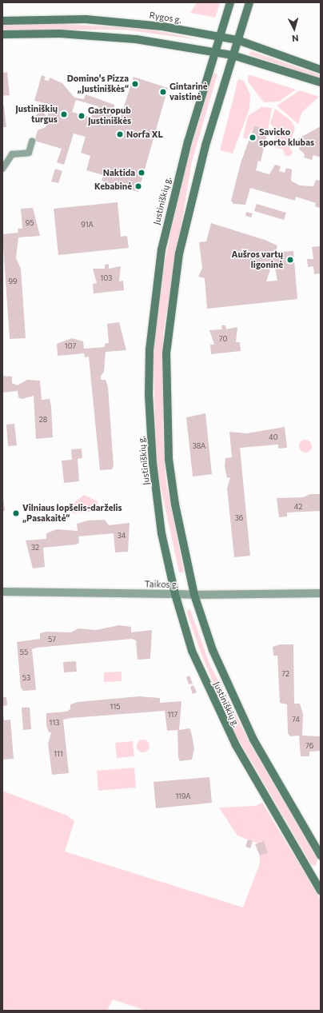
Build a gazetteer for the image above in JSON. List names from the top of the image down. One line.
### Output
{"streets":{"main road":["Rygos g.","Justiniškių g."],"street":["Taikos g."]},"crossings":[["Rygos g.","Justiniškių g."],["Justiniškių g.","Taikos g."]],"places":["Domino's Pizza „Justiniškės“","Gintarinė vaistinė","Justiniškių turgus","Gastropub Justiniškės","Norfa XL","Savicko sporto klubas","Naktida","Kebabinė","Aušros vartų ligoninė","Vilniaus lopšelis-darželis „Pasakaitė“"],"house_numbers":["95","91A","103","99","70","107","28","40","38A","42","36","34","32","57","55","72","53","115","117","74","113","76","111","119A"],"north":"bottom"}
